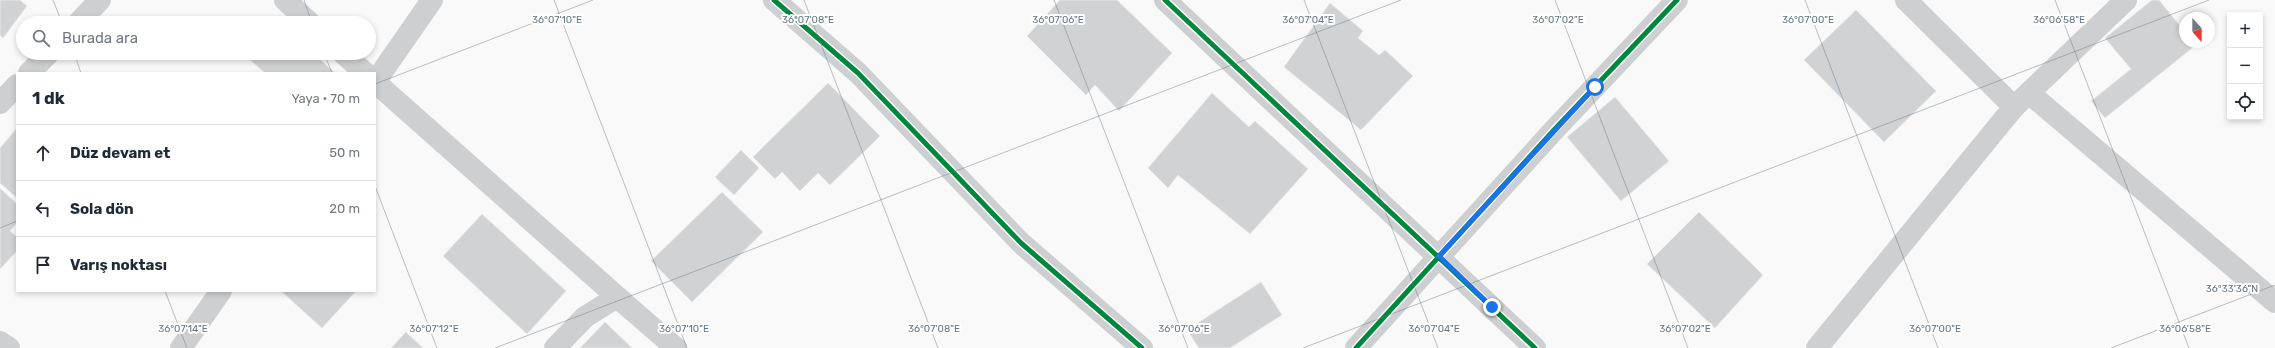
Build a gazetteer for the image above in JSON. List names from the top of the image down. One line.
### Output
{"north":"bottom","page":{"map_buttons":["+","−"],"search":"Burada ara","heading":["1 dk","Yaya · 70 m"],"list":[["Düz devam et","50 m"],["Sola dön","20 m"],"Varış noktası"]},"coordinates":["36°07'10\"E","36°07'08\"E","36°07'06\"E","36°07'04\"E","36°07'02\"E","36°07'00\"E","36°06'58\"E","36°33'36\"N","36°07'14\"E","36°07'12\"E"]}
